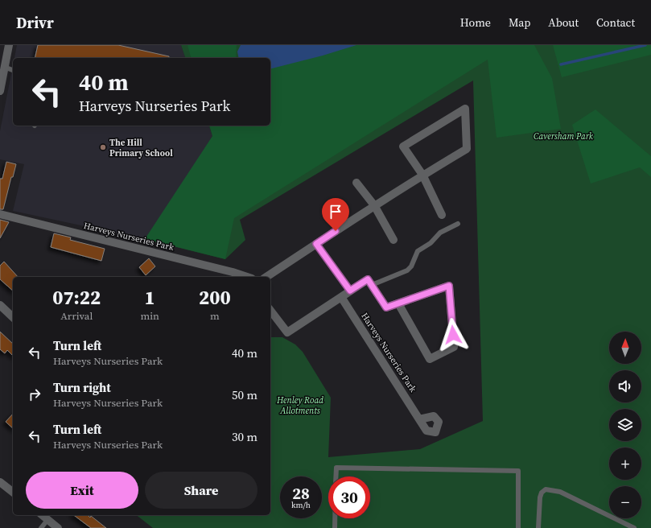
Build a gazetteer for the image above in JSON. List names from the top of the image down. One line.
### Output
{"streets":{"street":["Harveys Nurseries Park"]},"parks":["Caversham Park","Henley Road Allotments"],"places":["The Hill Primary School"],"north":"top","page":{"header":"Drivr","nav":["Home","Map","About","Contact"],"turn":["40 m","Harveys Nurseries Park"],"eta":["07:22","Arrival","1","min","200","m"],"map_buttons":["+","−"],"list":[{"name":"Turn left","note":"Harveys Nurseries Park","value":"40 m"},{"name":"Turn right","note":"Harveys Nurseries Park","value":"50 m"},{"name":"Turn left","note":"Harveys Nurseries Park","value":"30 m"}],"buttons":["Exit","Share"],"speed":"28 km/h","limit":"30"}}
